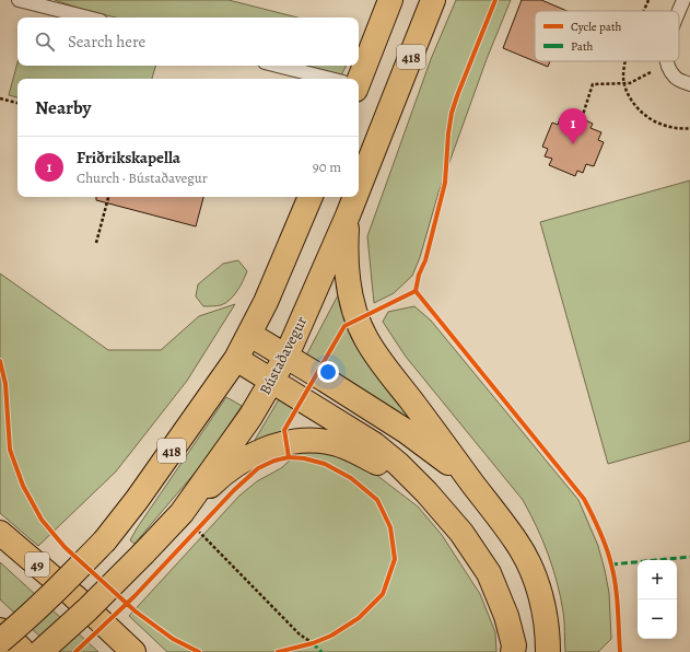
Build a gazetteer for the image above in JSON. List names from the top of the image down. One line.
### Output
{"streets":{"main road":["418","Bústaðavegur","49"]},"crossings":[["418","Bústaðavegur"]],"legend":["Cycle path","Path"],"page":{"search":"Search here","heading":"Nearby","pins":"1","list":[{"mark":"1","name":"Friðrikskapella","note":"Church · Bústaðavegur","value":"90 m"}],"map_buttons":["+","−"]}}
